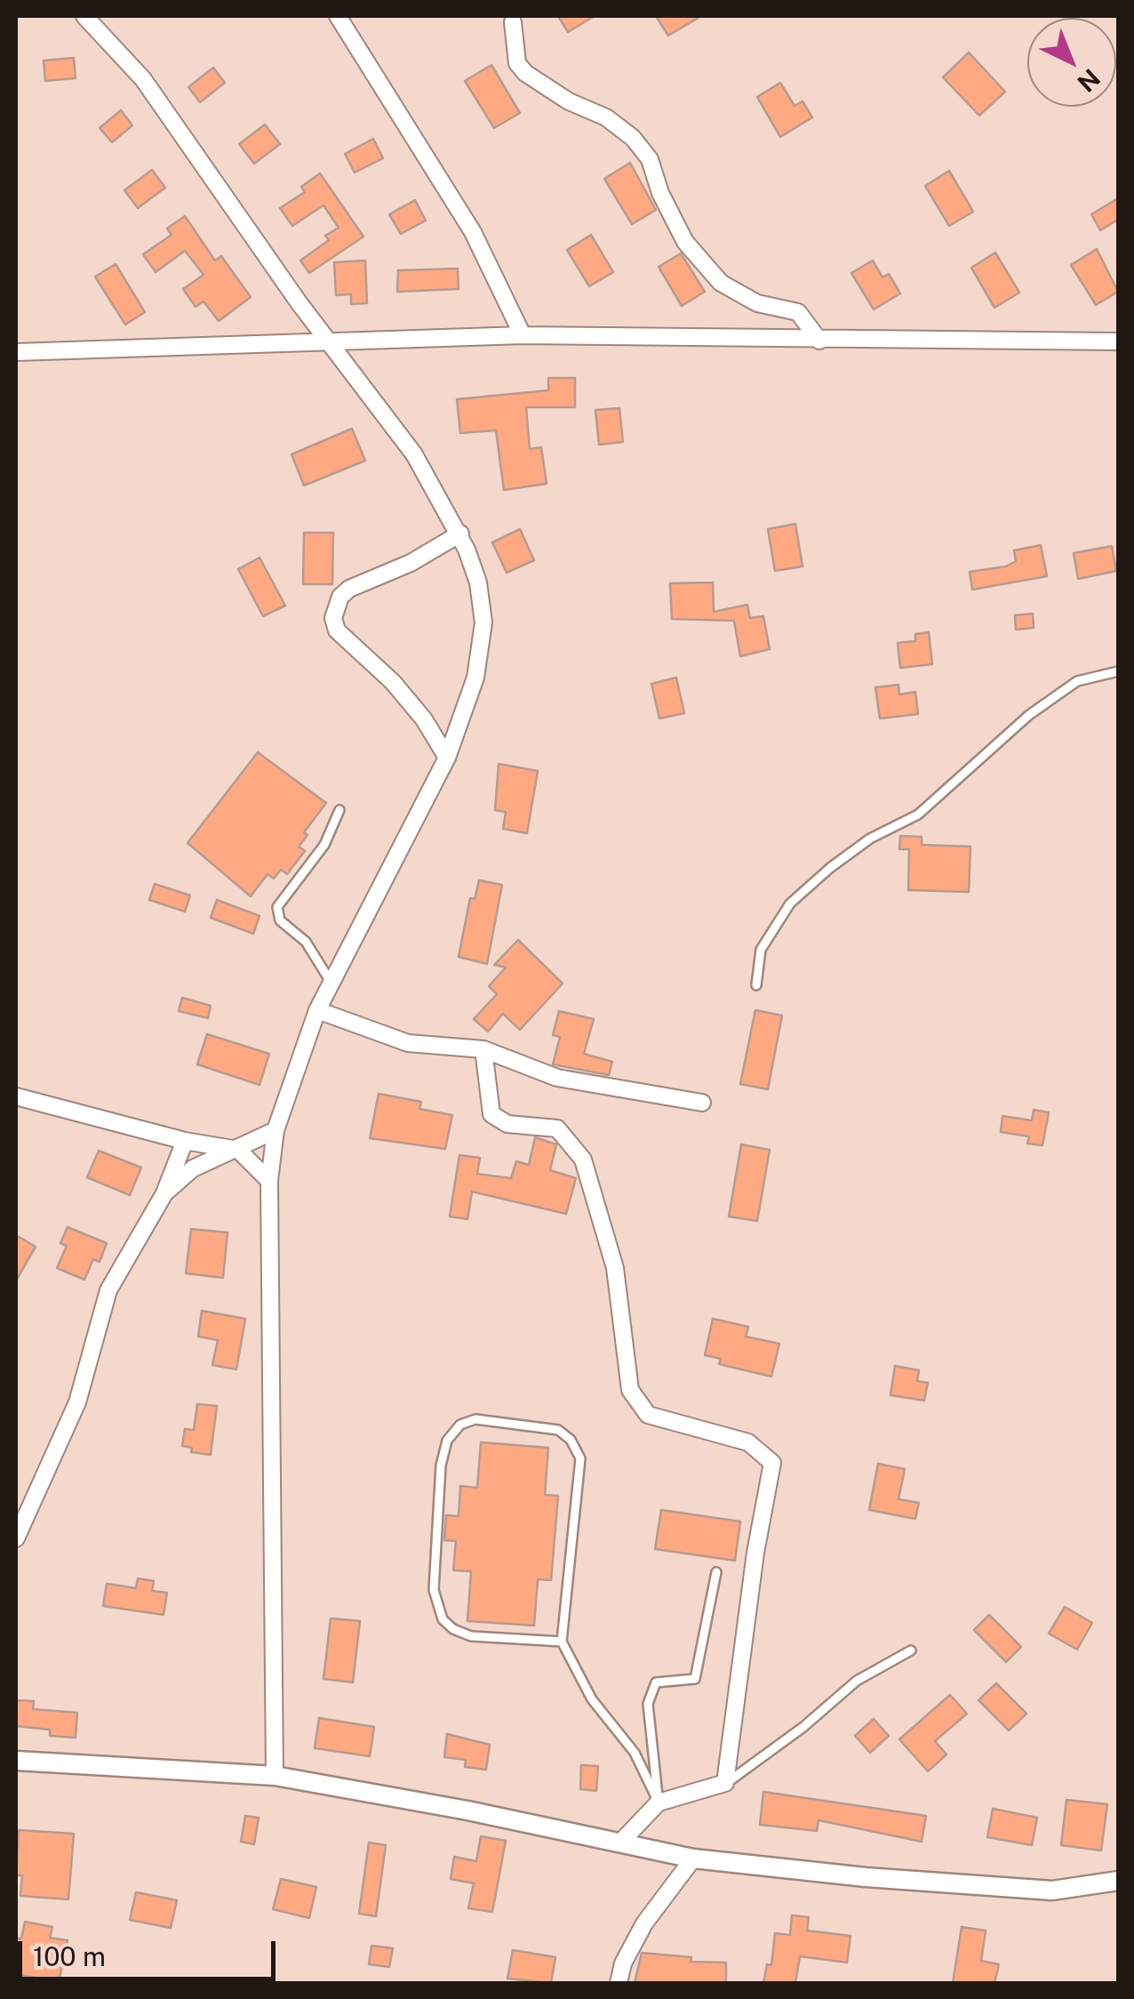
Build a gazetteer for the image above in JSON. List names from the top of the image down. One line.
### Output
{"scale_bar":"100 m","north":"bottom right"}
